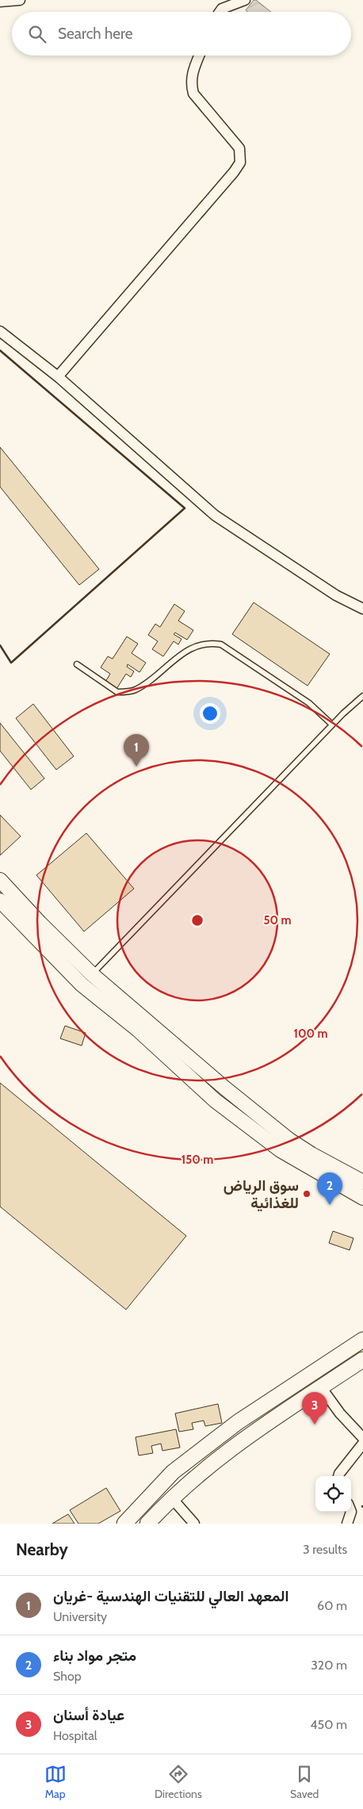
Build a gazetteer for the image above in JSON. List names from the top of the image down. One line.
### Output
{"places":["سوق الرياض للغذائية"],"page":{"search":"Search here","pins":["1","2","3"],"heading":["Nearby","3 results"],"list":[{"mark":"1","name":"المعهد العالي للتقنيات الهندسية -غريان","note":"University","value":"60 m"},{"mark":"2","name":"متجر مواد بناء","note":"Shop","value":"320 m"},{"mark":"3","name":"عيادة أسنان","note":"Hospital","value":"450 m"}],"nav":["Map","Directions","Saved"]},"rings":["50 m","100 m","150 m"]}
